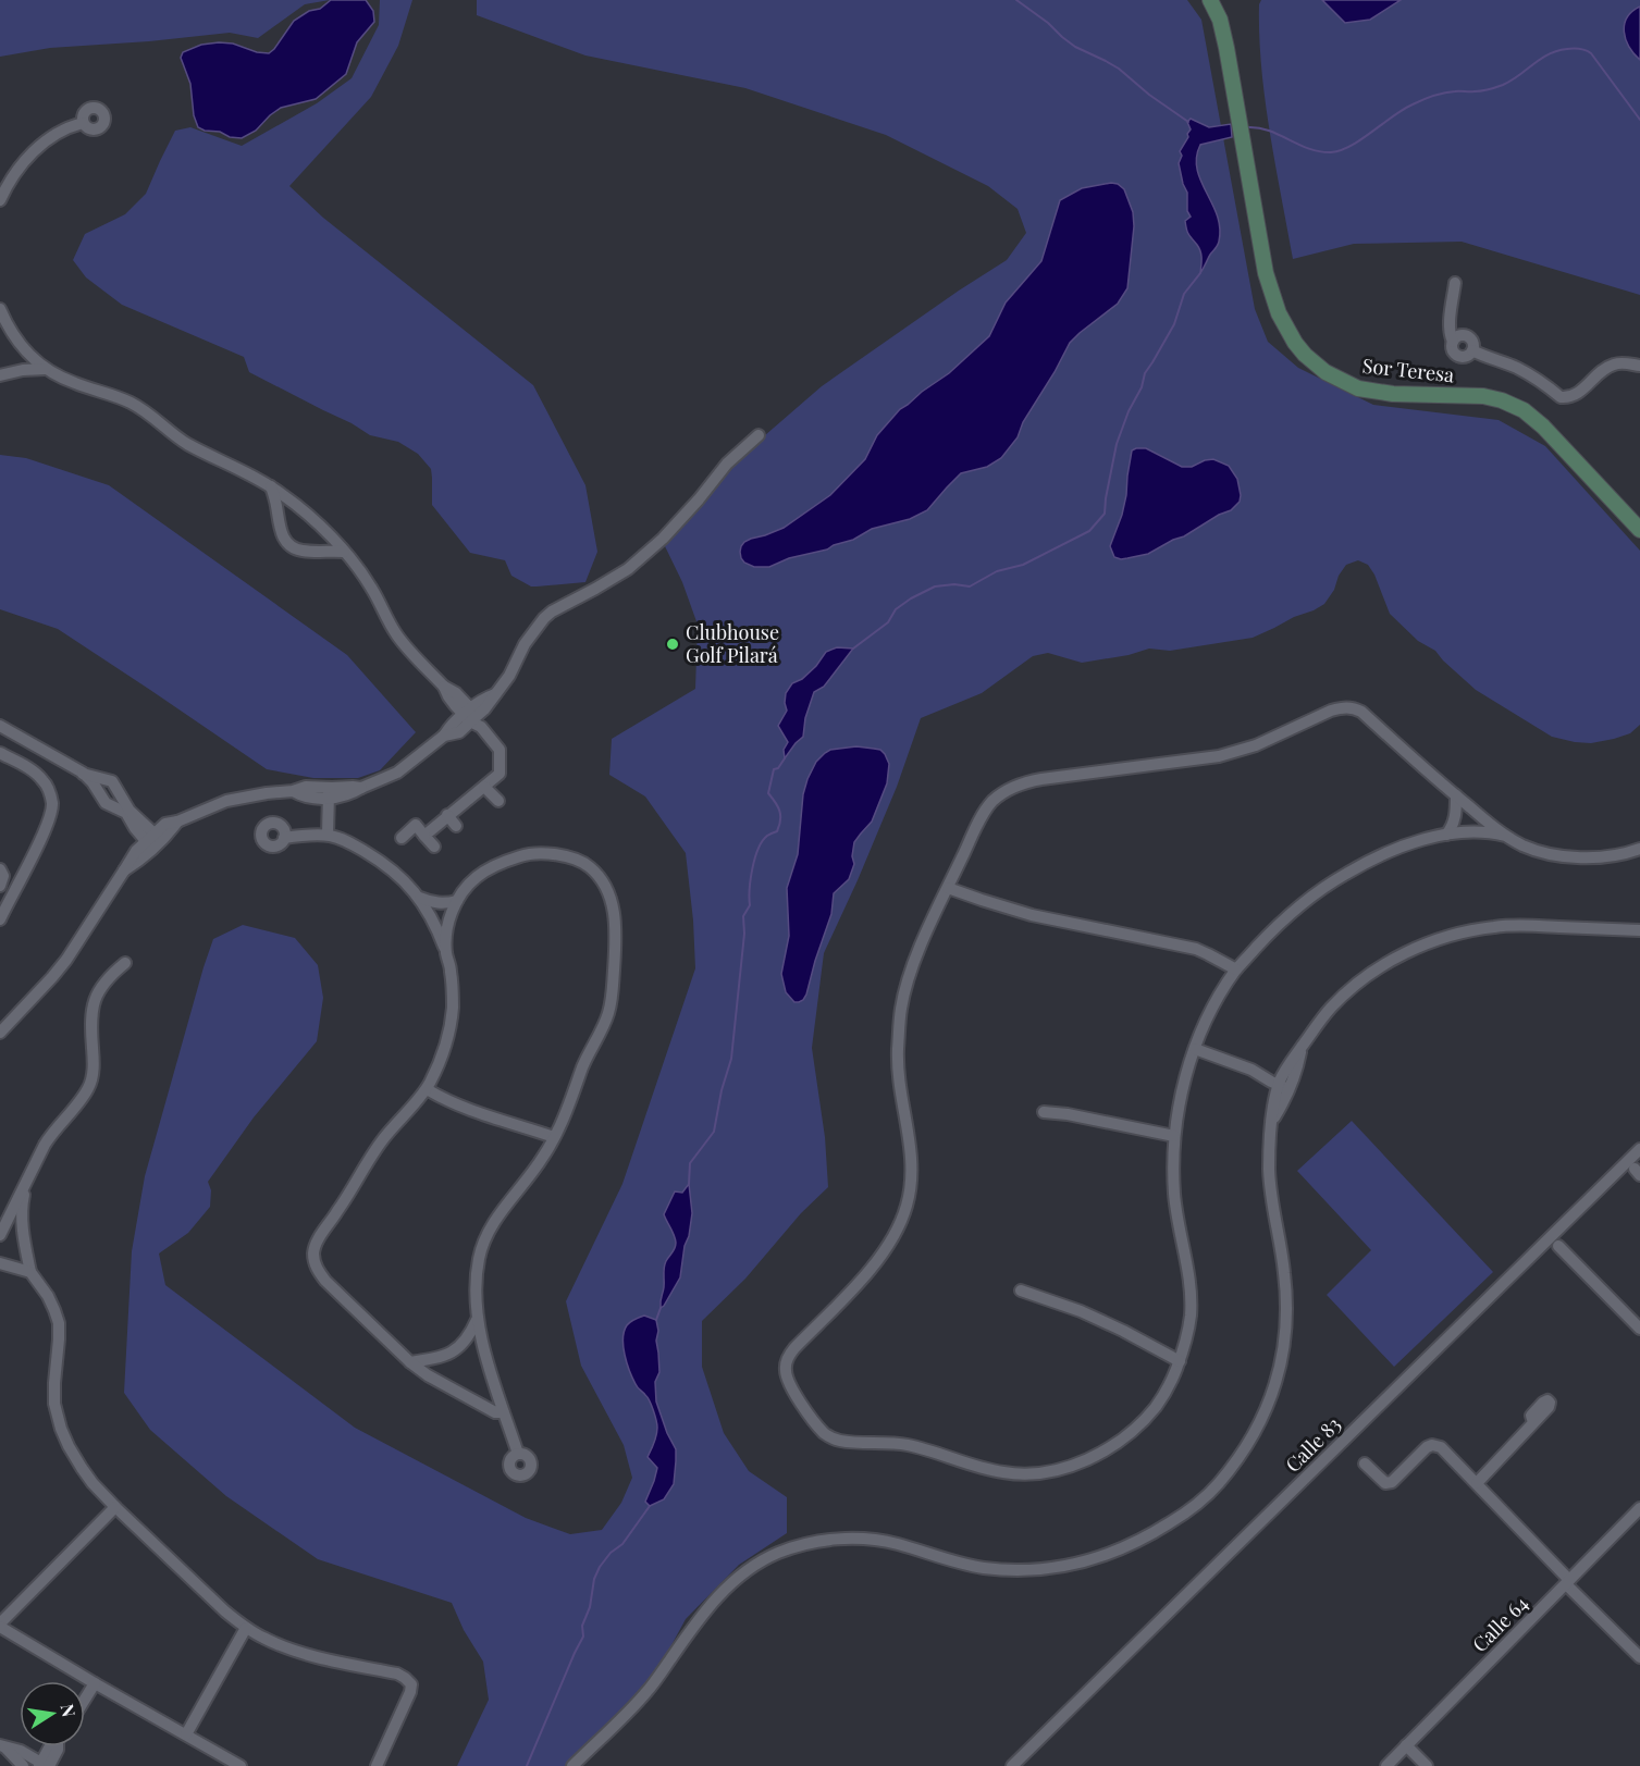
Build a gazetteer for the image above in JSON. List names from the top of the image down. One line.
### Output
{"streets":{"street":["Sor Teresa","Calle 83","Calle 64"]},"places":["Clubhouse Golf Pilará"],"north":"right"}
